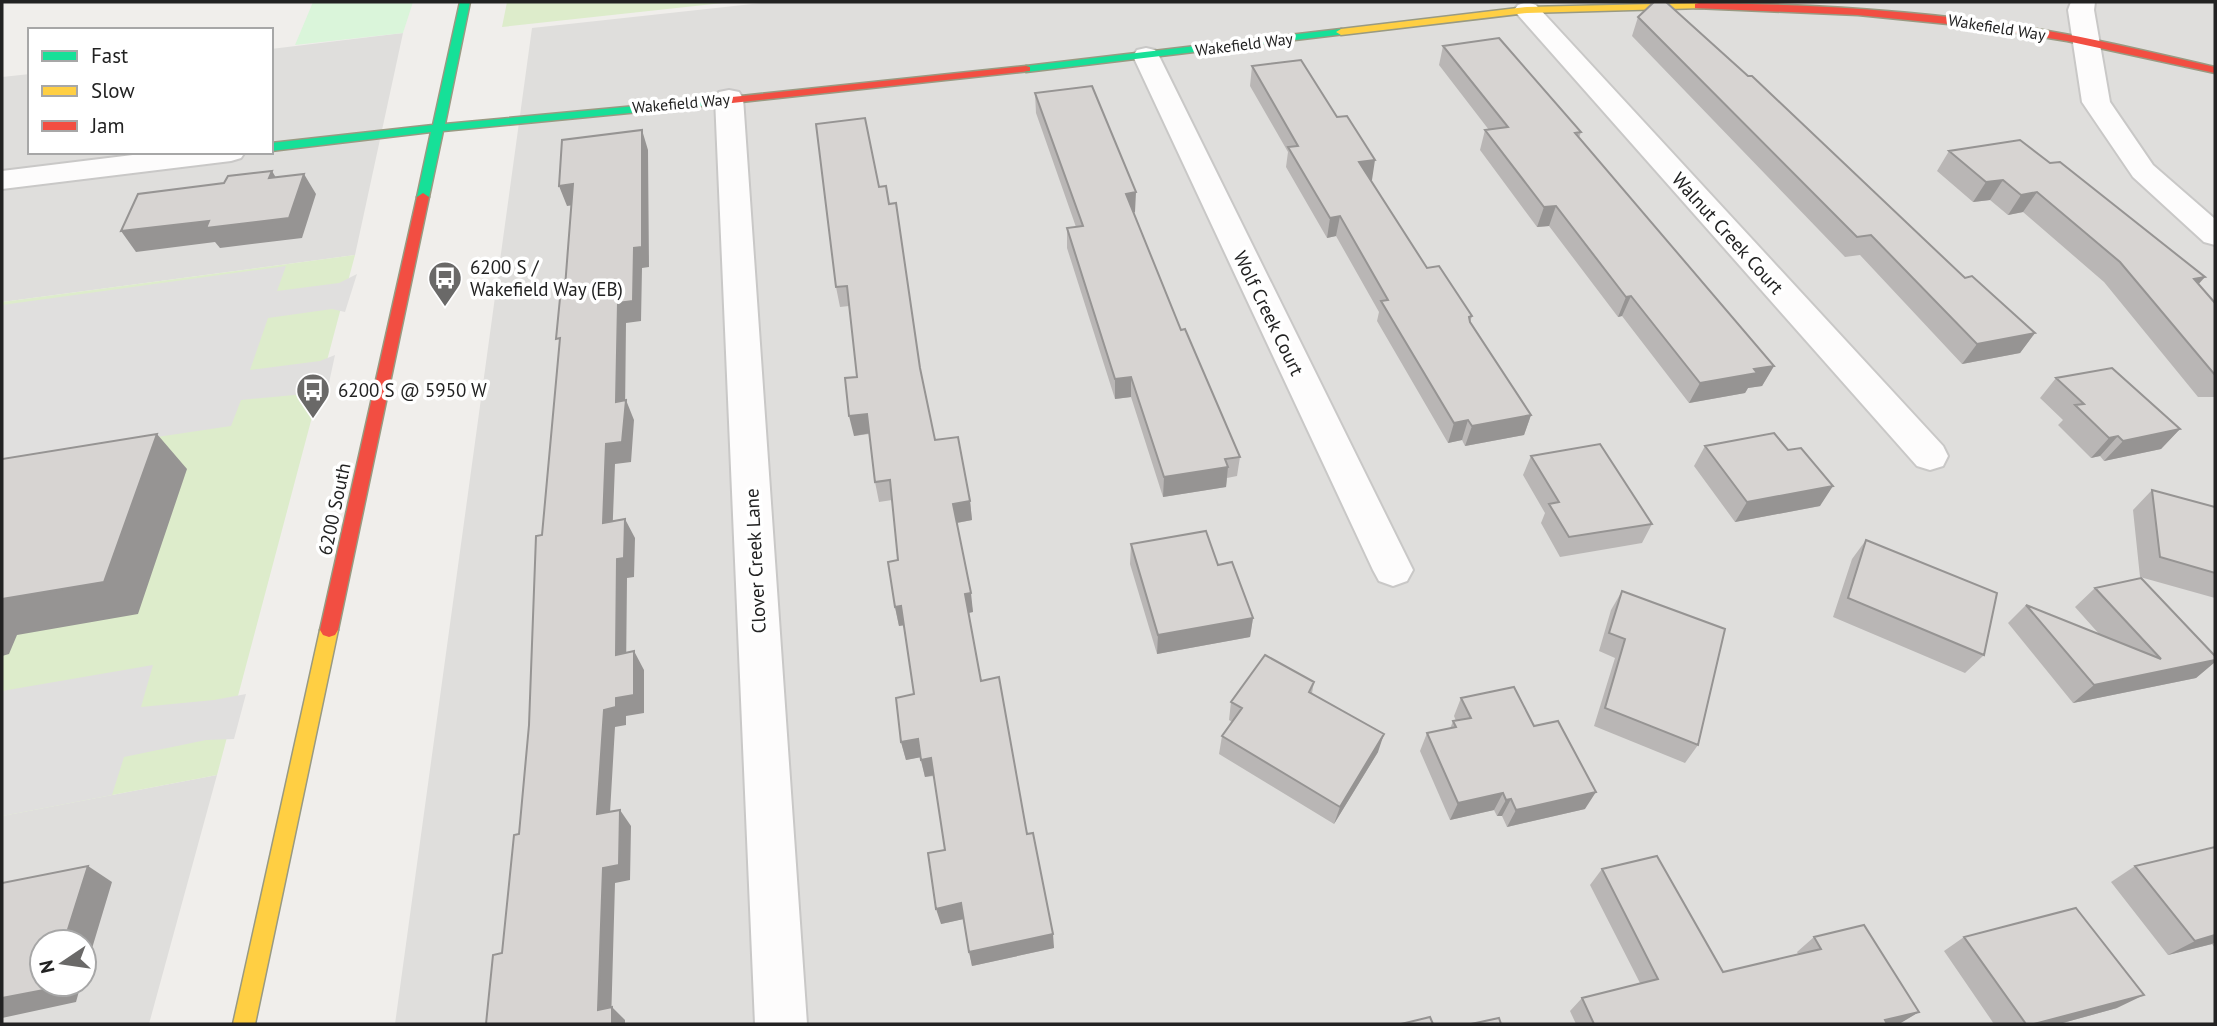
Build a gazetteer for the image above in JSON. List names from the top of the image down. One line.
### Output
{"streets":{"street":["Wakefield Way","Walnut Creek Court","Wolf Creek Court","6200 South","Clover Creek Lane"]},"crossings":[["Wakefield Way","Walnut Creek Court"],["Wakefield Way","Wolf Creek Court"],["Wakefield Way","6200 South"],["Wakefield Way","Clover Creek Lane"]],"places":{"bus stop":["6200 S / Wakefield Way (EB)","6200 S @ 5950 W"]},"legend":["Fast","Slow","Jam"],"north":"left"}
